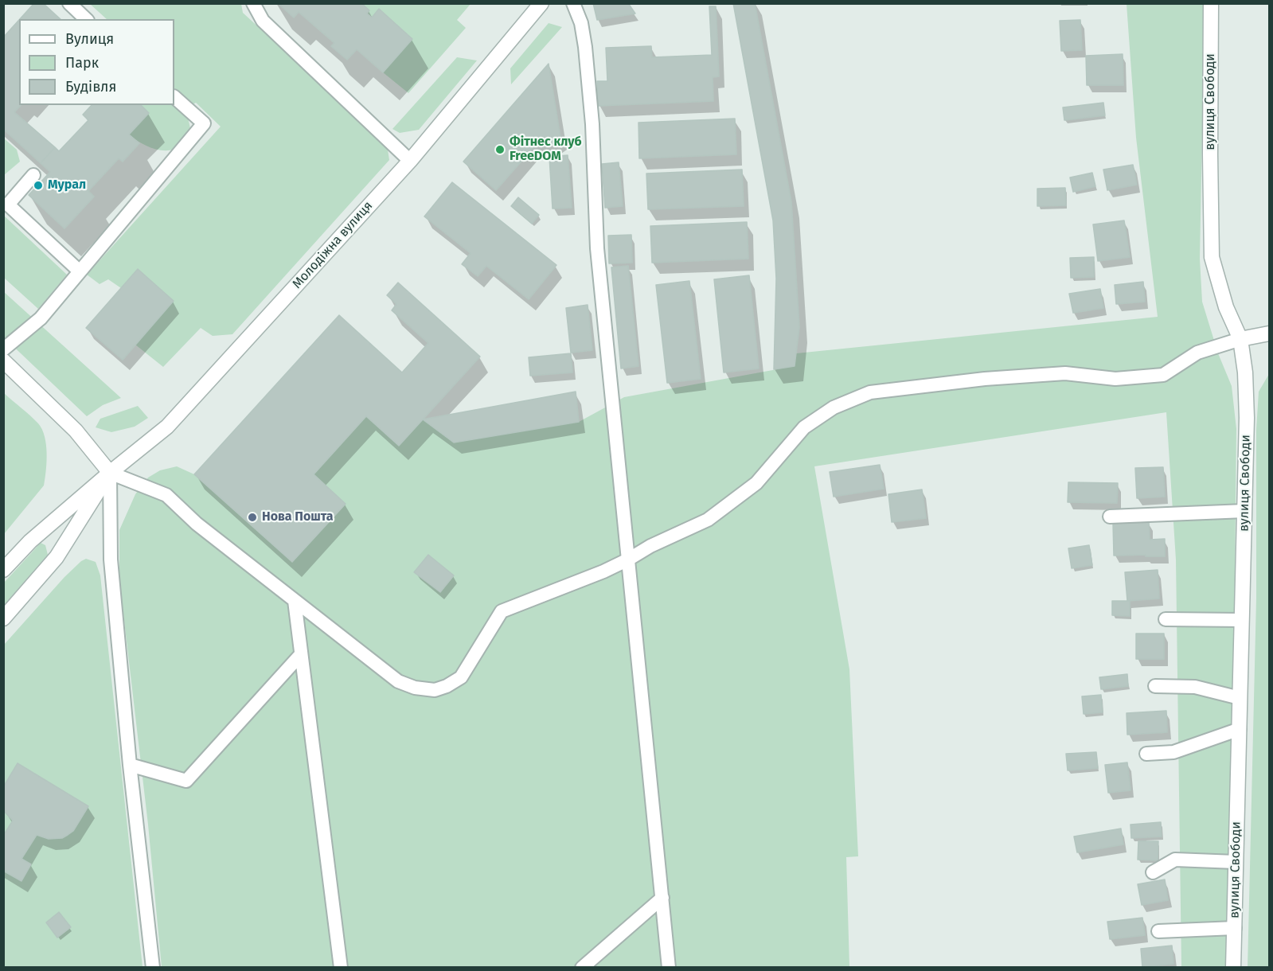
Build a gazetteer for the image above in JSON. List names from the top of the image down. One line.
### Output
{"streets":{"street":["вулиця Свободи","Молодіжна вулиця"]},"places":["Фітнес клуб FreeDOM","Мурал","Нова Пошта"],"legend":["Вулиця","Парк","Будівля"]}
